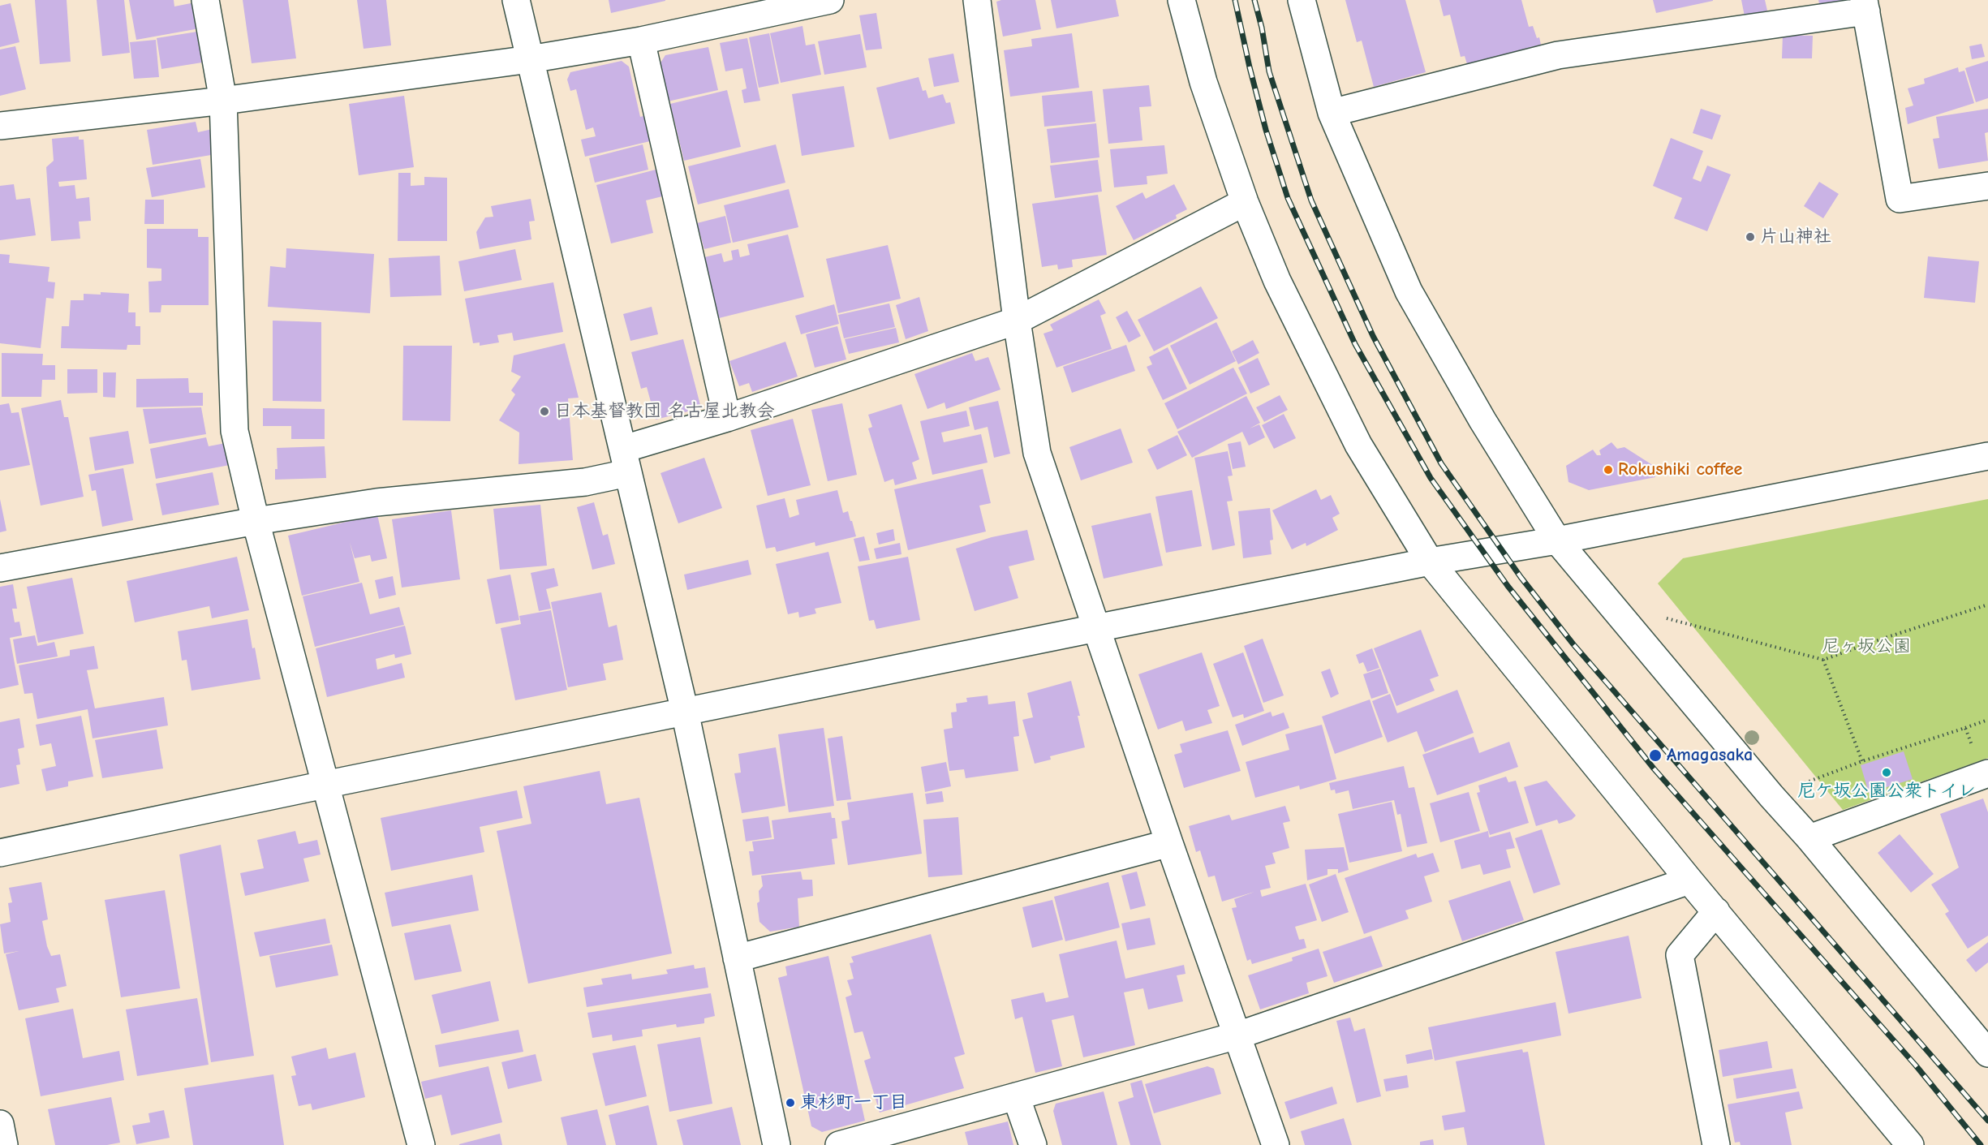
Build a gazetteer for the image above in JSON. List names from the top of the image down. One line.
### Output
{"parks":["尼ヶ坂公園"],"places":["片山神社","日本基督教団 名古屋北教会","Rokushiki coffee","Amagasaka","尼ケ坂公園公衆トイレ","東杉町一丁目"]}
